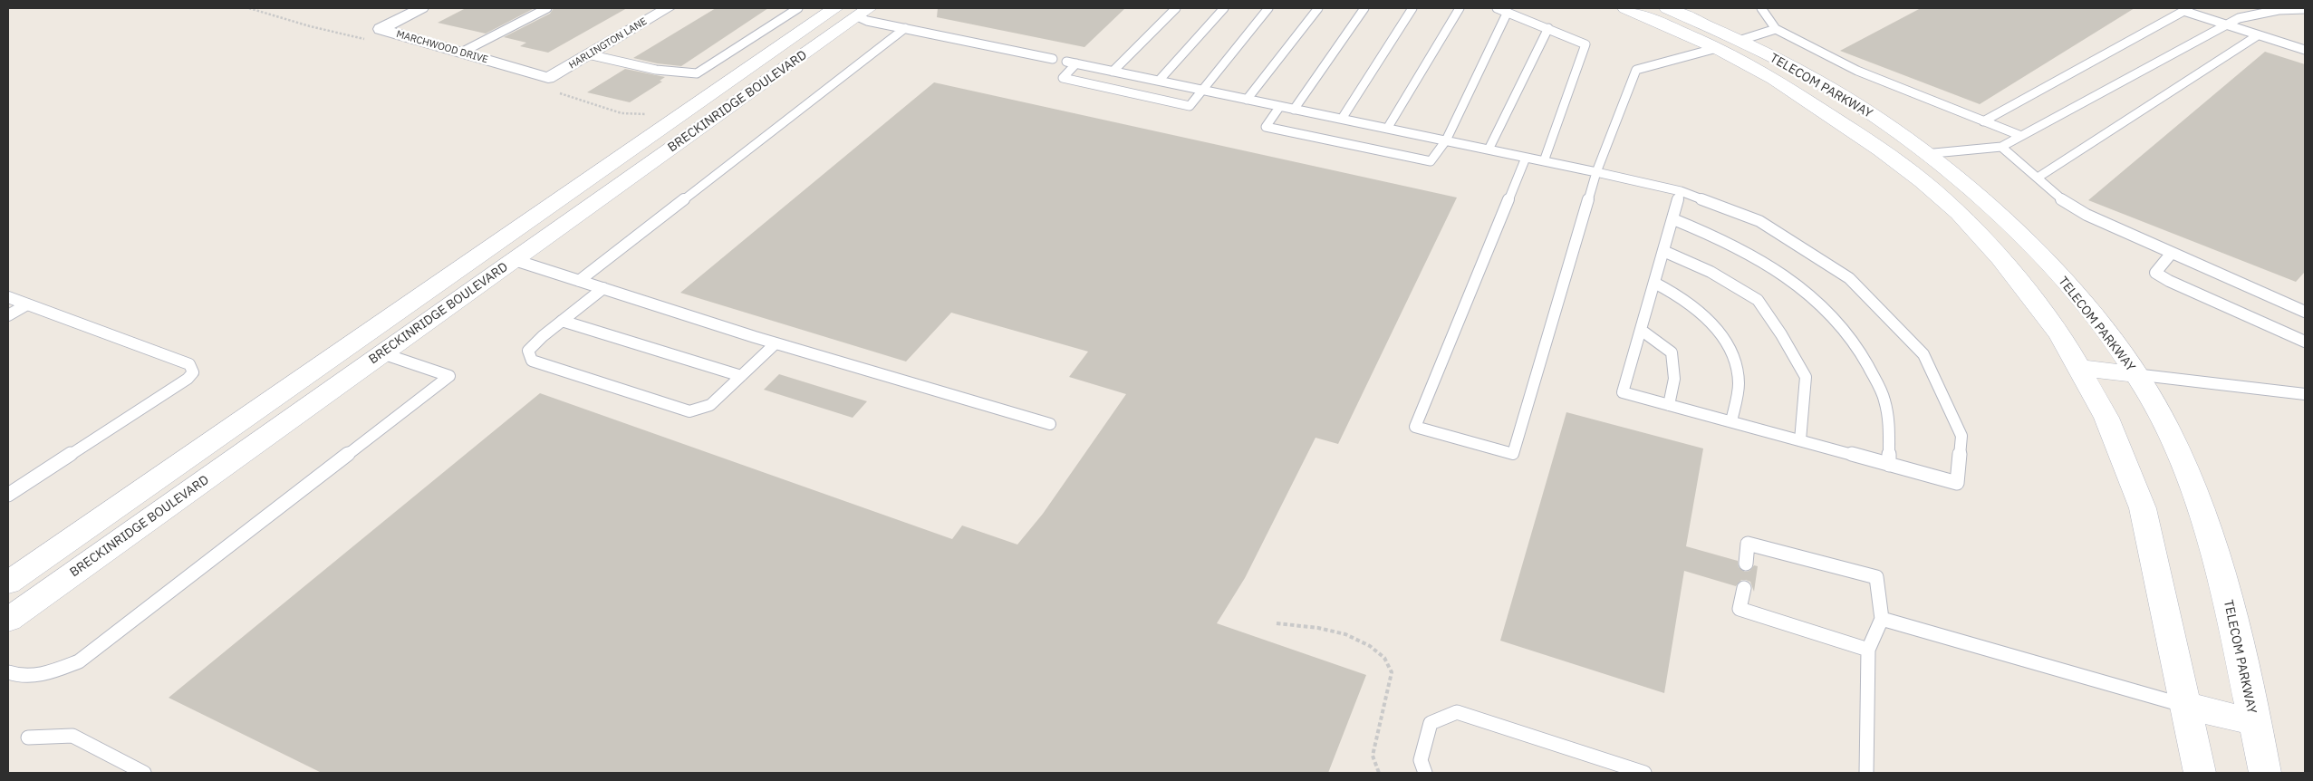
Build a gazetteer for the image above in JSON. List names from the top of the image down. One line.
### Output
{"streets":{"street":["HARLINGTON LANE","MARCHWOOD DRIVE","TELECOM PARKWAY","BRECKINRIDGE BOULEVARD"]},"crossings":[["HARLINGTON LANE","MARCHWOOD DRIVE"]]}
